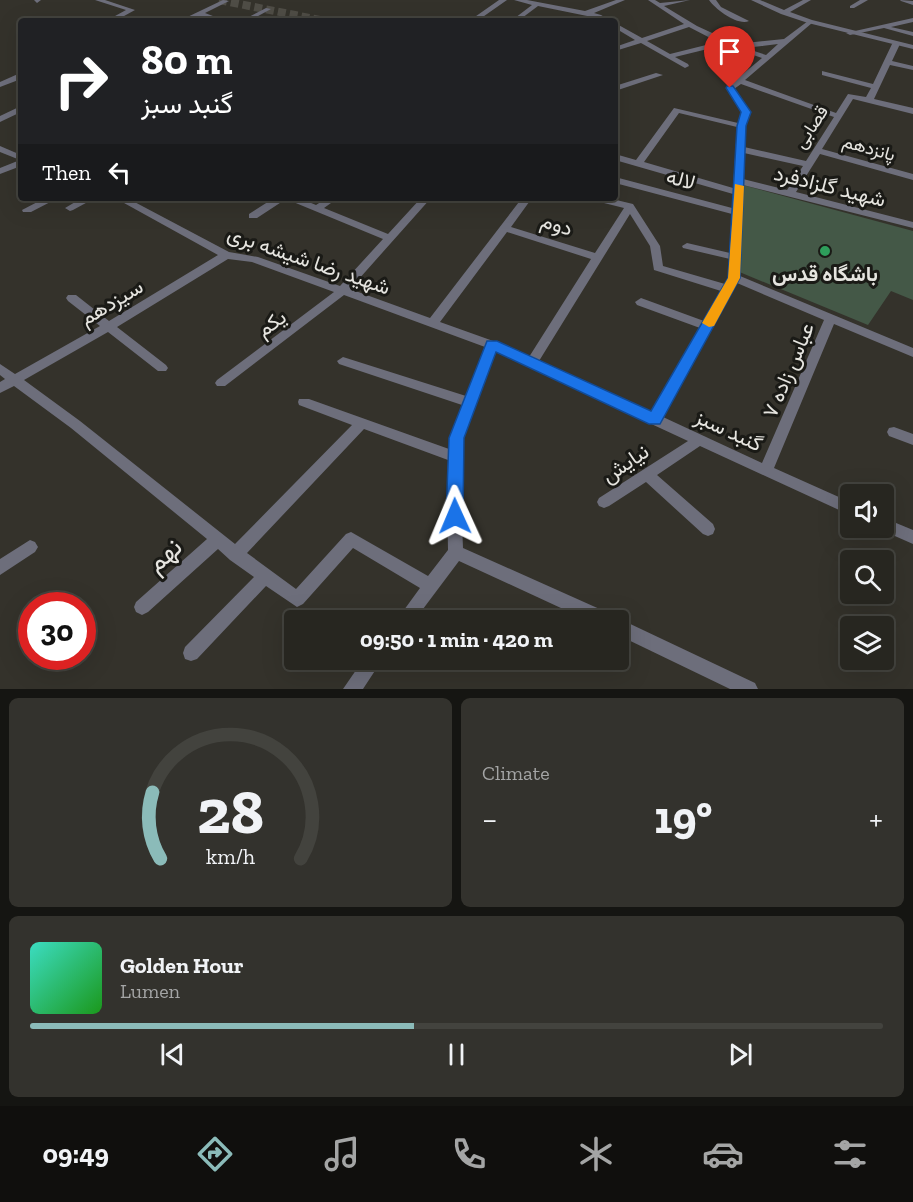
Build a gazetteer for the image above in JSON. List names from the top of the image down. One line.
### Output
{"streets":{"street":["قصابی","پانزدهم","لاله","شهید گلزادفرد","دوم","شهید رضا شیشه بری","سیزدهم","یکم","عباس زاده ۷","گنبد سبز","نیایش","نهم"]},"crossings":[["قصابی","پانزدهم"],["قصابی","شهید گلزادفرد"],["شهید رضا شیشه بری","سیزدهم"],["شهید رضا شیشه بری","یکم"],["شهید رضا شیشه بری","گنبد سبز"],["عباس زاده ۷","گنبد سبز"],["گنبد سبز","نیایش"]],"places":["باشگاه قدس"],"page":{"turn":["80 m","گنبد سبز"],"then":"Then","limit":"30","trip":"09:50 · 1 min · 420 m","tile":"Climate","heat":["−","19°","+"],"song":["Golden Hour","Lumen"],"tabs":"09:49","gauge":["28","km/h"]}}
